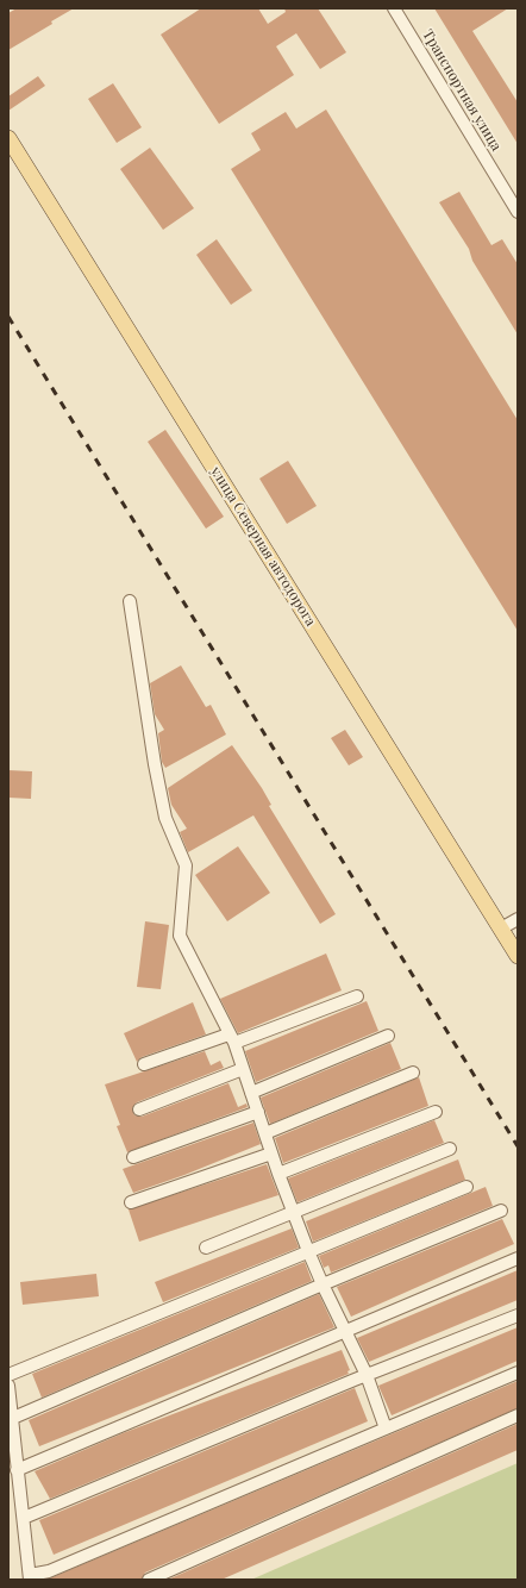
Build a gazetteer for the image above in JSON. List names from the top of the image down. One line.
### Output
{"streets":{"main road":["улица Северная автодорога"],"street":["Транспортная улица"]}}
